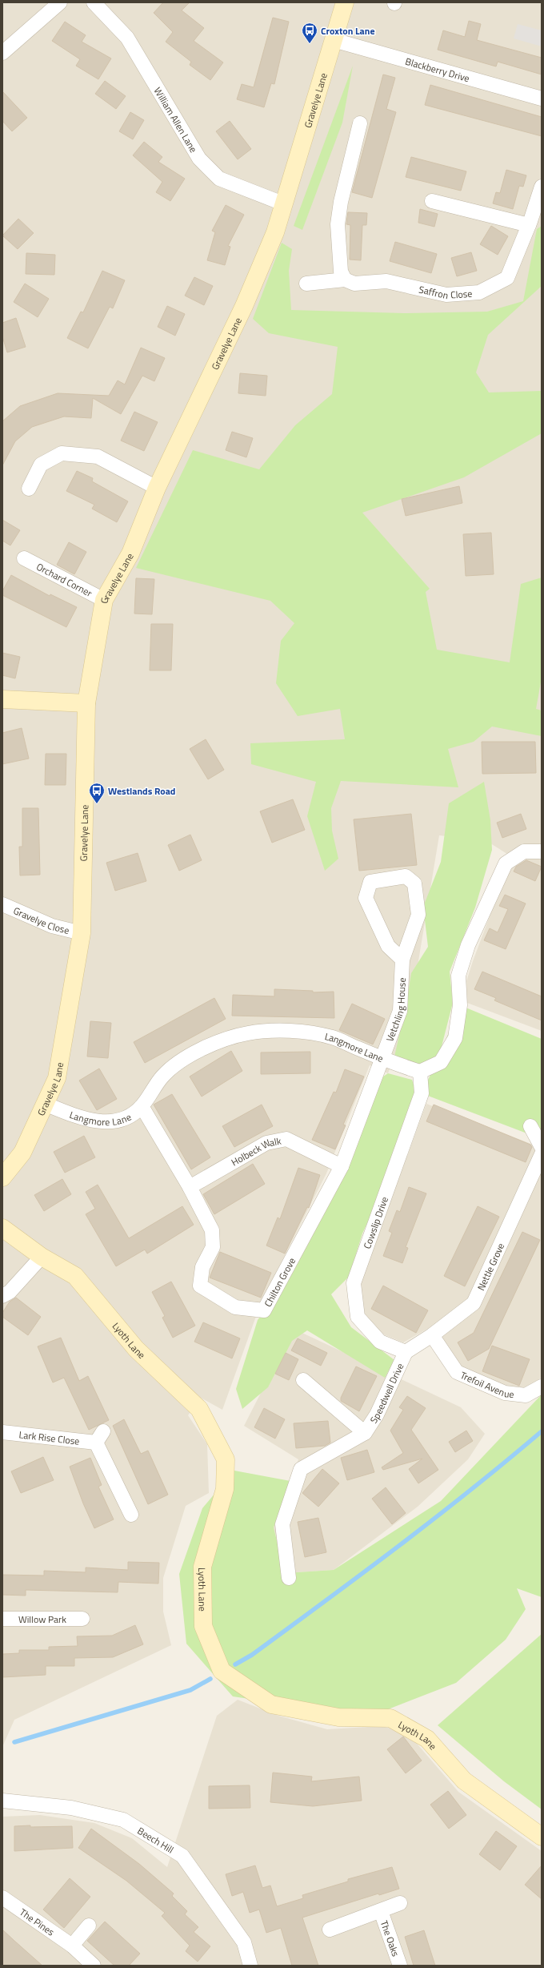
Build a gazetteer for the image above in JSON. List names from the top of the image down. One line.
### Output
{"streets":{"street":["Blackberry Drive","Gravelye Lane","William Allen Lane","Saffron Close","Orchard Corner","Gravelye Close","Vetchling House","Langmore Lane","Holbeck Walk","Cowslip Drive","Nettle Grove","Chilton Grove","Lyoth Lane","Trefoil Avenue","Speedwell Drive","Lark Rise Close","Willow Park","Beech Hill","The Pines","The Oaks"]},"crossings":[["Blackberry Drive","Gravelye Lane"],["Gravelye Lane","William Allen Lane"],["Gravelye Lane","Orchard Corner"],["Gravelye Lane","Gravelye Close"],["Gravelye Lane","Langmore Lane"],["Vetchling House","Langmore Lane"],["Vetchling House","Chilton Grove"],["Langmore Lane","Cowslip Drive"],["Langmore Lane","Chilton Grove"],["Holbeck Walk","Chilton Grove"],["Cowslip Drive","Nettle Grove"],["Cowslip Drive","Speedwell Drive"],["Nettle Grove","Trefoil Avenue"],["Nettle Grove","Speedwell Drive"]],"places":{"bus stop":["Croxton Lane","Westlands Road"]}}
